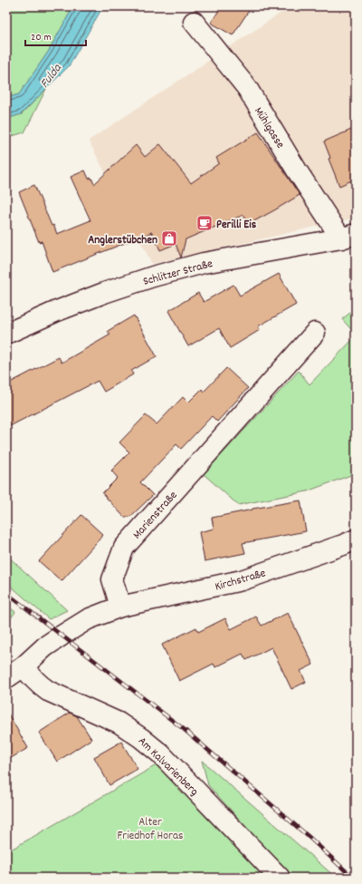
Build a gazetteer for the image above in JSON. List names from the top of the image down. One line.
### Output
{"streets":{"street":["Mühlgasse","Schlitzer Straße","Marienstraße","Kirchstraße","Am Kalvarienberg"]},"crossings":[["Mühlgasse","Schlitzer Straße"],["Marienstraße","Kirchstraße"]],"water":["Fulda"],"parks":["Alter Friedhof Horas"],"places":{"cafe":["Perilli Eis"],"shop":["Anglerstübchen"]},"scale_bar":"20 m"}
